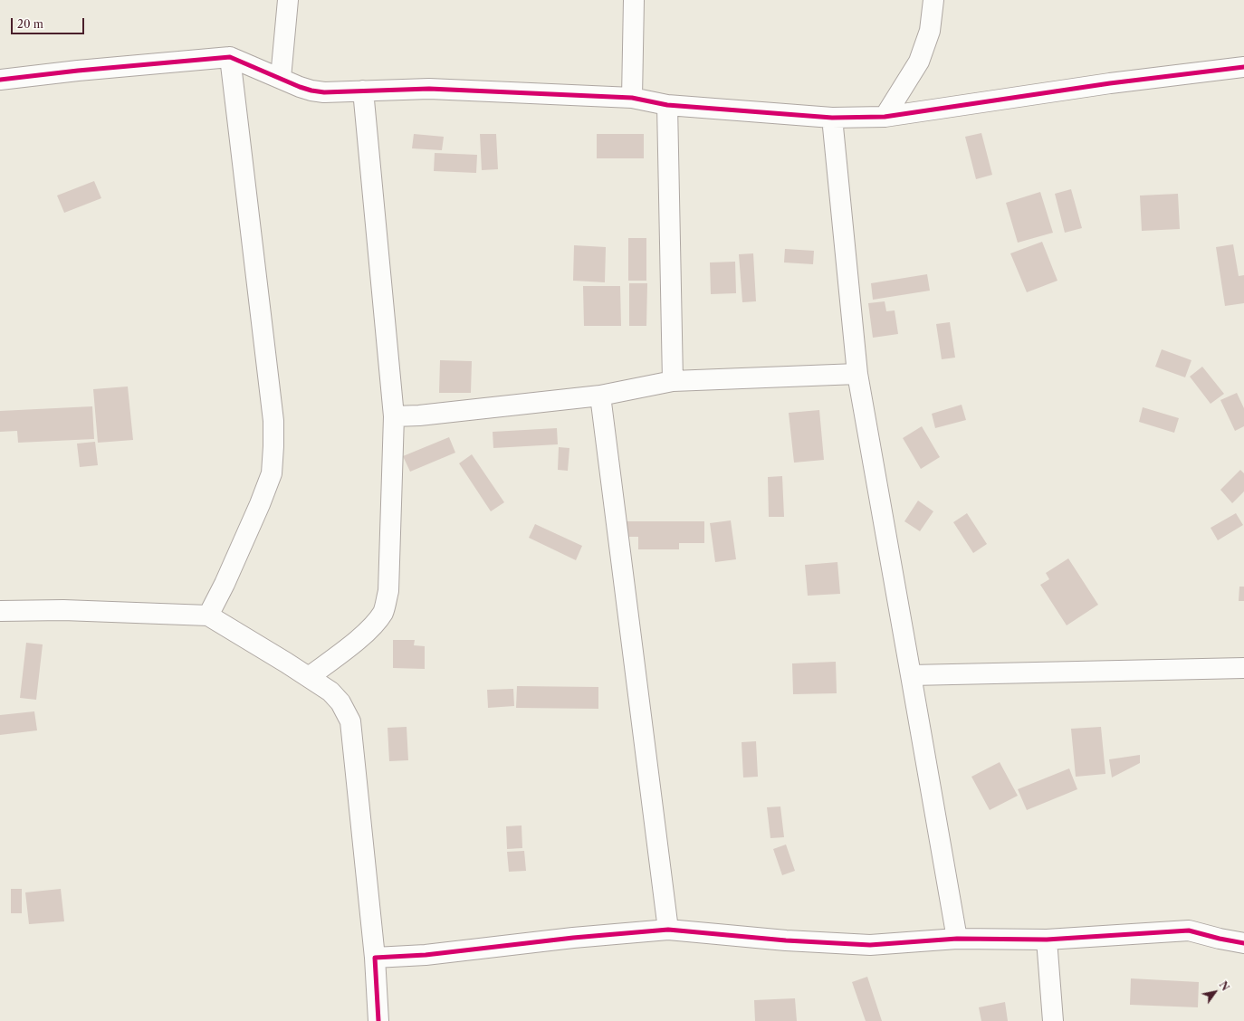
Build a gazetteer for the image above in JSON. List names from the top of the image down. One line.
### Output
{"scale_bar":"20 m","north":"top right"}
